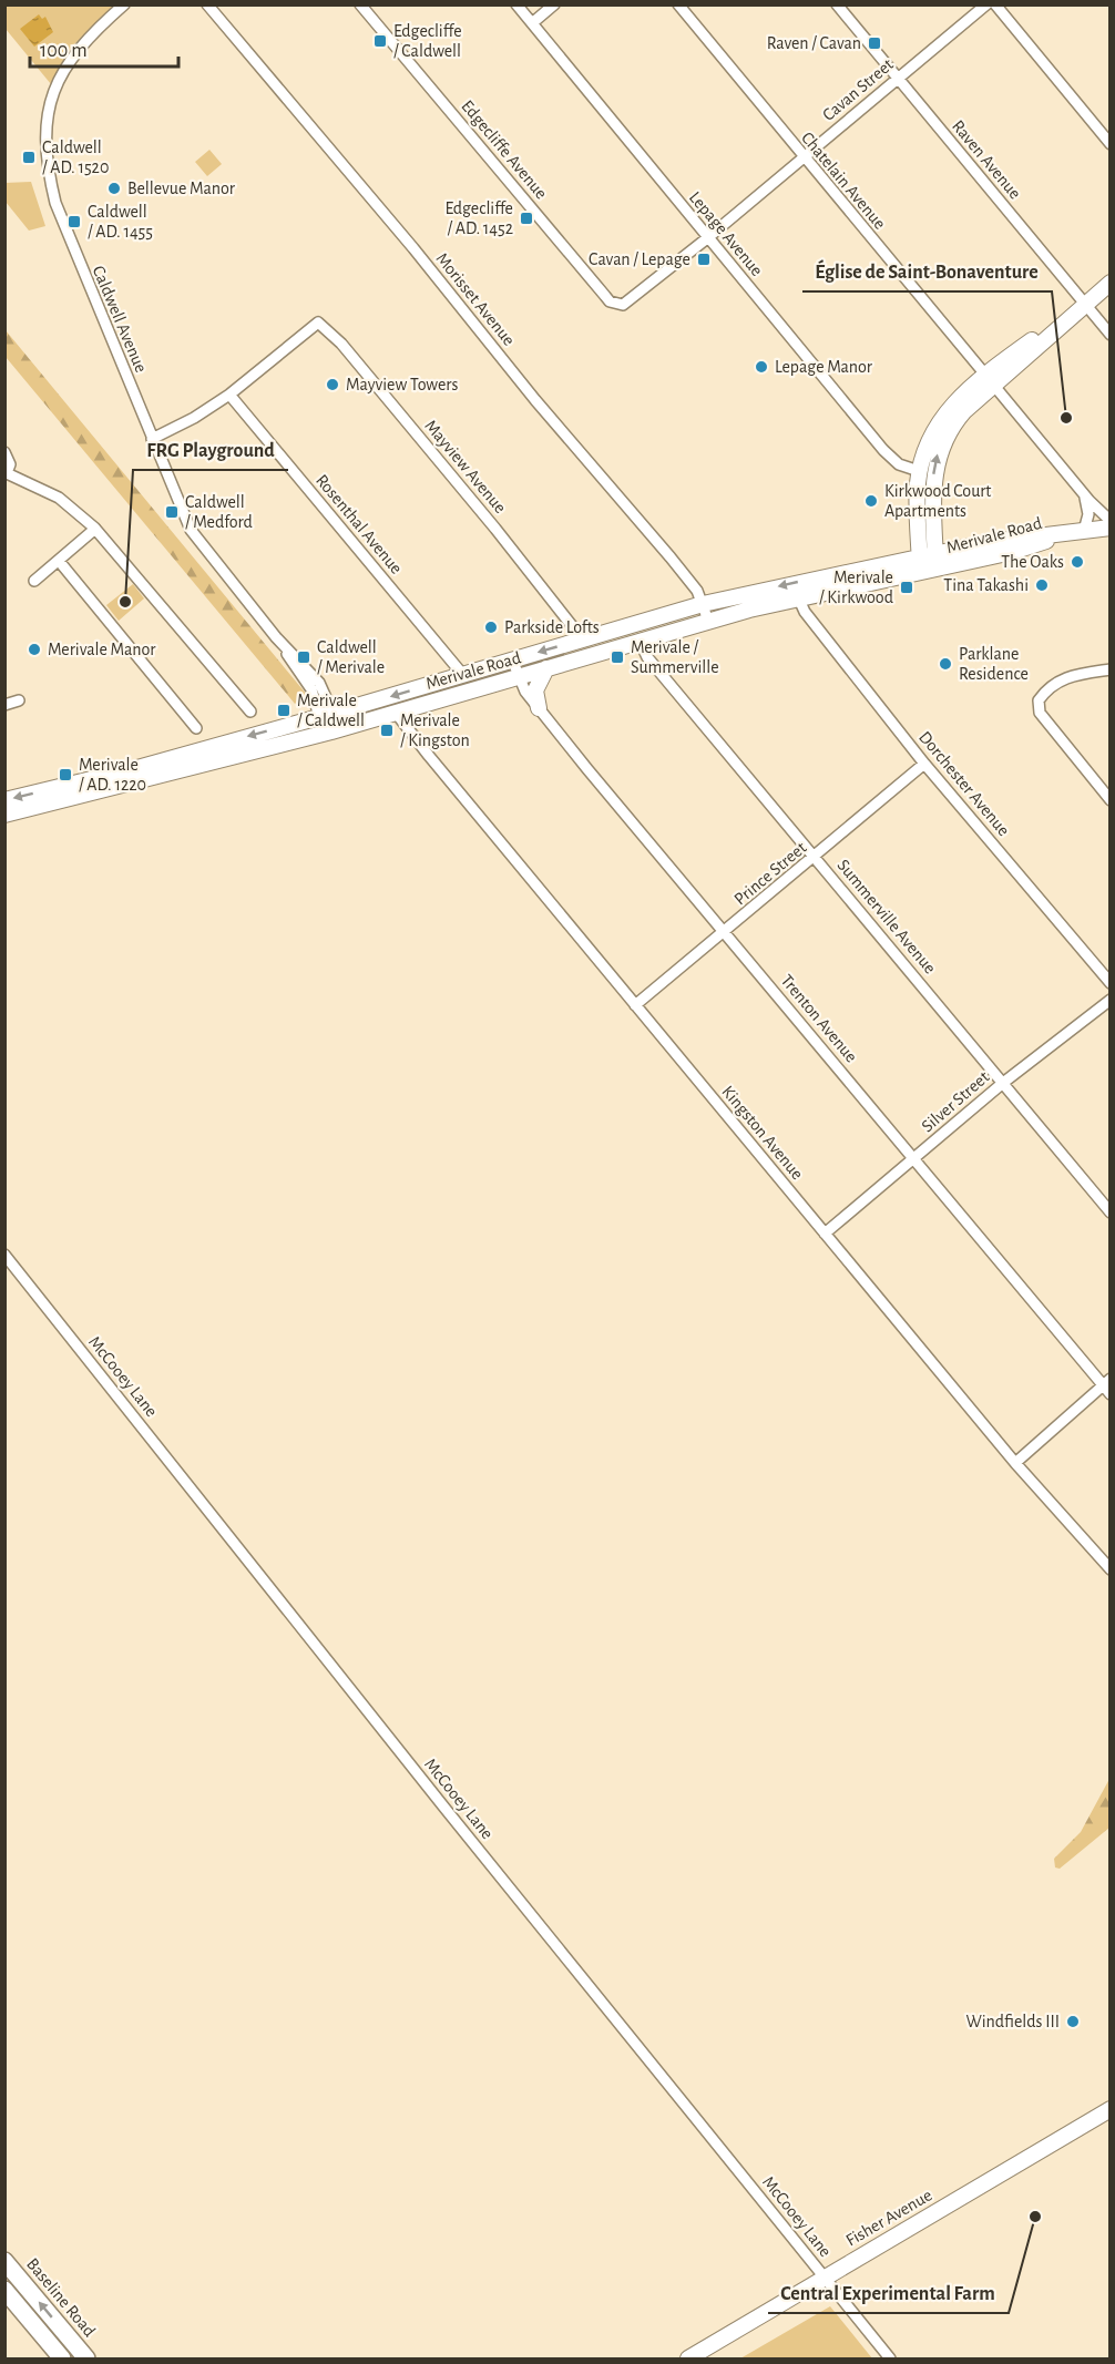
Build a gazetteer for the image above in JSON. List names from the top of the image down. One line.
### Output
{"streets":{"main road":["Merivale Road","Fisher Avenue","Baseline Road"],"street":["Cavan Street","Edgecliffe Avenue","Raven Avenue","Chatelain Avenue","Lepage Avenue","Morisset Avenue","Caldwell Avenue","Mayview Avenue","Rosenthal Avenue","Dorchester Avenue","Prince Street","Summerville Avenue","Trenton Avenue","Silver Street","Kingston Avenue","McCooey Lane"]},"crossings":[["Cavan Street","Edgecliffe Avenue"],["Cavan Street","Raven Avenue"],["Cavan Street","Chatelain Avenue"],["Cavan Street","Lepage Avenue"],["Morisset Avenue","Merivale Road"],["Caldwell Avenue","Merivale Road"],["Mayview Avenue","Rosenthal Avenue"],["Mayview Avenue","Merivale Road"],["Rosenthal Avenue","Merivale Road"],["Merivale Road","Dorchester Avenue"],["Merivale Road","Summerville Avenue"],["Merivale Road","Trenton Avenue"],["Merivale Road","Kingston Avenue"],["Dorchester Avenue","Prince Street"],["Prince Street","Summerville Avenue"],["Prince Street","Trenton Avenue"],["Prince Street","Kingston Avenue"],["Summerville Avenue","Silver Street"],["Trenton Avenue","Silver Street"],["Silver Street","Kingston Avenue"],["McCooey Lane","Fisher Avenue"]],"places":{"transit":["Edgecliffe / Caldwell","Raven / Cavan","Caldwell / AD. 1520","Edgecliffe / AD. 1452","Caldwell / AD. 1455","Cavan / Lepage","Caldwell / Medford","Merivale / Kirkwood","Caldwell / Merivale","Merivale / Summerville","Merivale / Caldwell","Merivale / Kingston","Merivale / AD. 1220"],"other":["Bellevue Manor","Lepage Manor","Mayview Towers","Église de Saint-Bonaventure","Kirkwood Court Apartments","The Oaks","Tina Takashi","FRG Playground","Parkside Lofts","Merivale Manor","Parklane Residence","Windfields III","Central Experimental Farm"]},"scale_bar":"100 m"}
